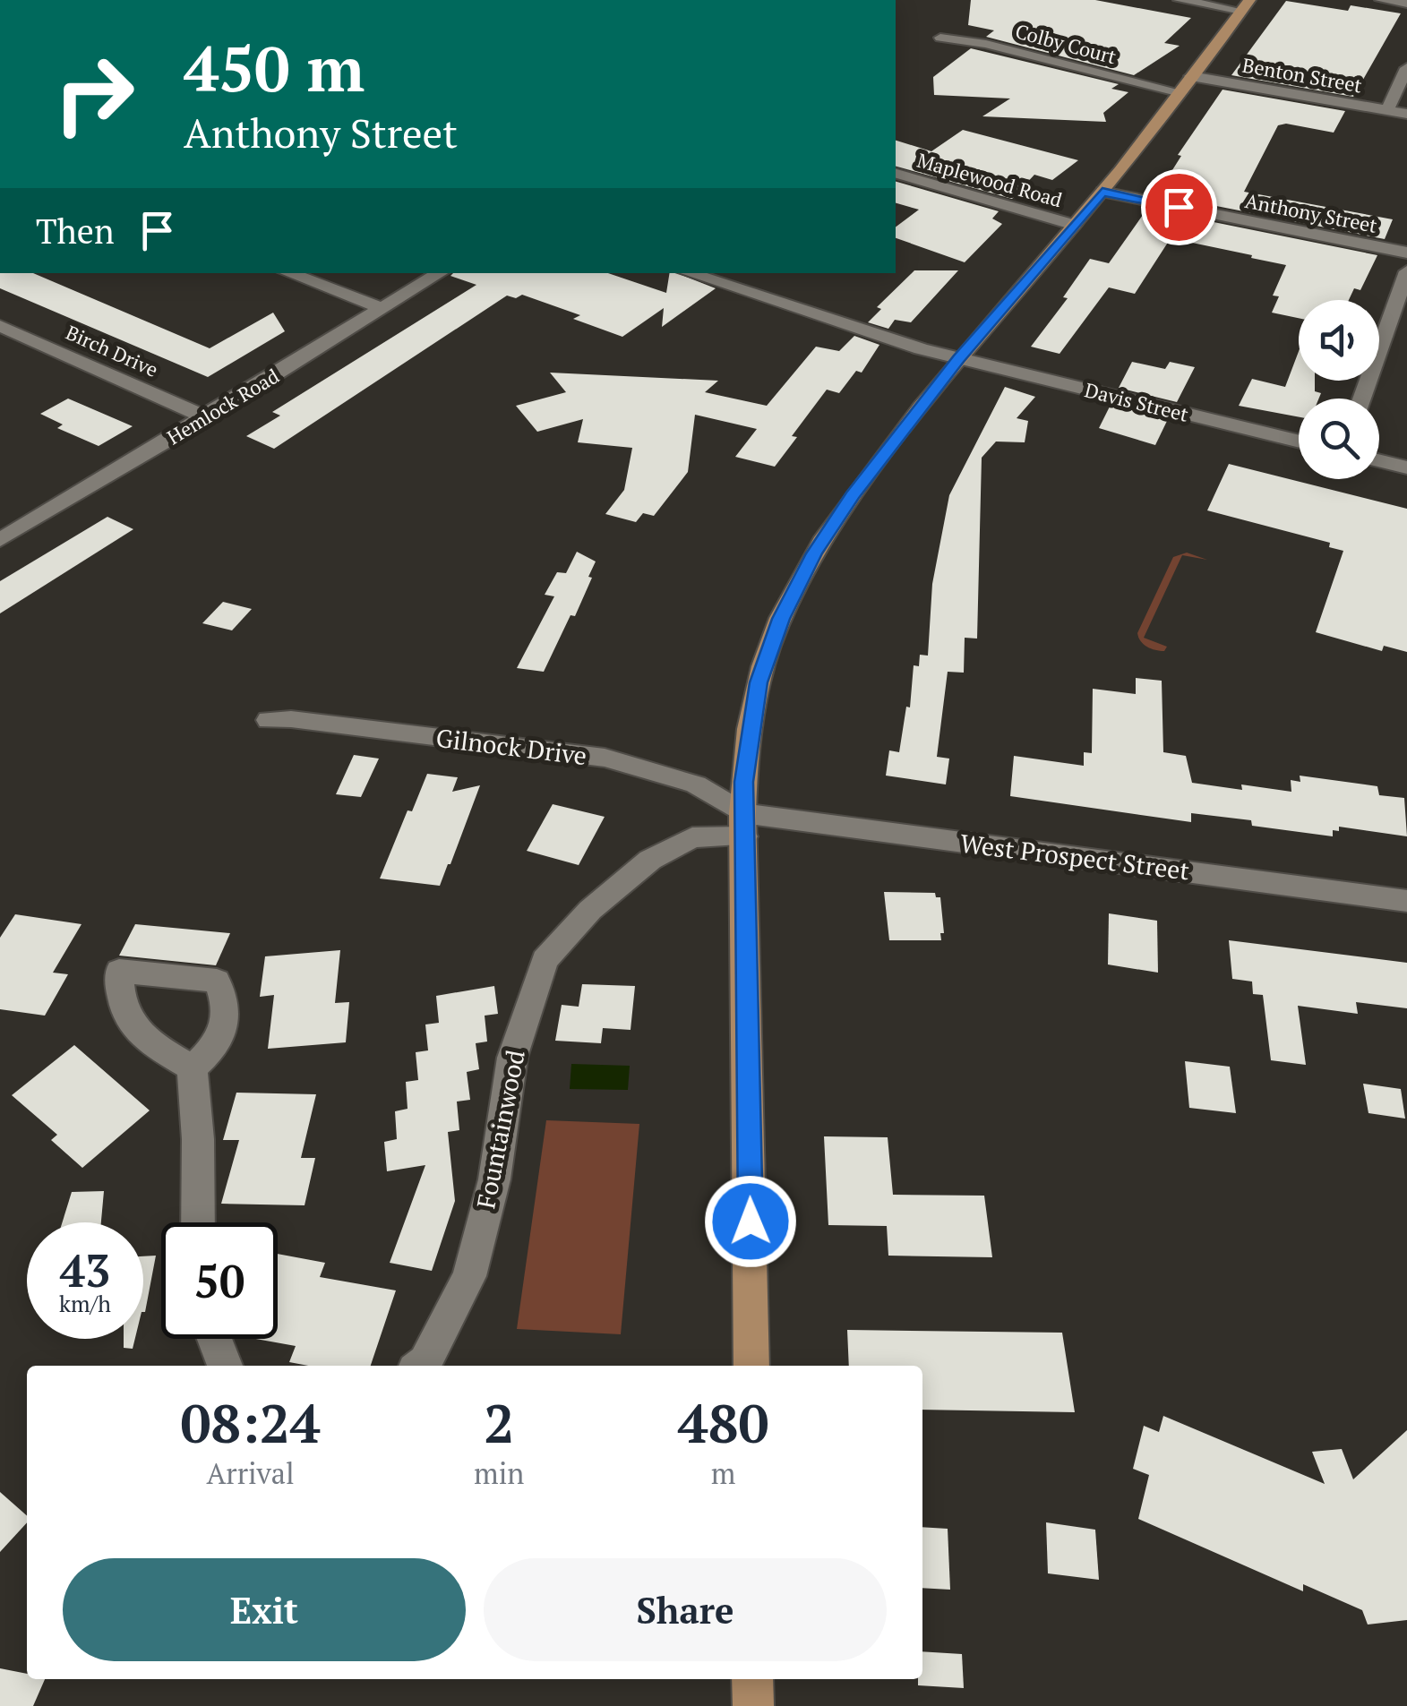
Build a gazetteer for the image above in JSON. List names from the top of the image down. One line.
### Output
{"streets":{"street":["Colby Court","Benton Street","Maplewood Road","Anthony Street","Birch Drive","Davis Street","Hemlock Road","Gilnock Drive","West Prospect Street","Fountainwood"]},"crossings":[["Colby Court","Benton Street"],["Birch Drive","Hemlock Road"],["Gilnock Drive","West Prospect Street"],["Gilnock Drive","Fountainwood"],["West Prospect Street","Fountainwood"]],"page":{"turn":["450 m","Anthony Street"],"then":"Then","speed":"43 km/h","limit":"50","eta":["08:24","Arrival","2","min","480","m"],"buttons":["Exit","Share"]}}
